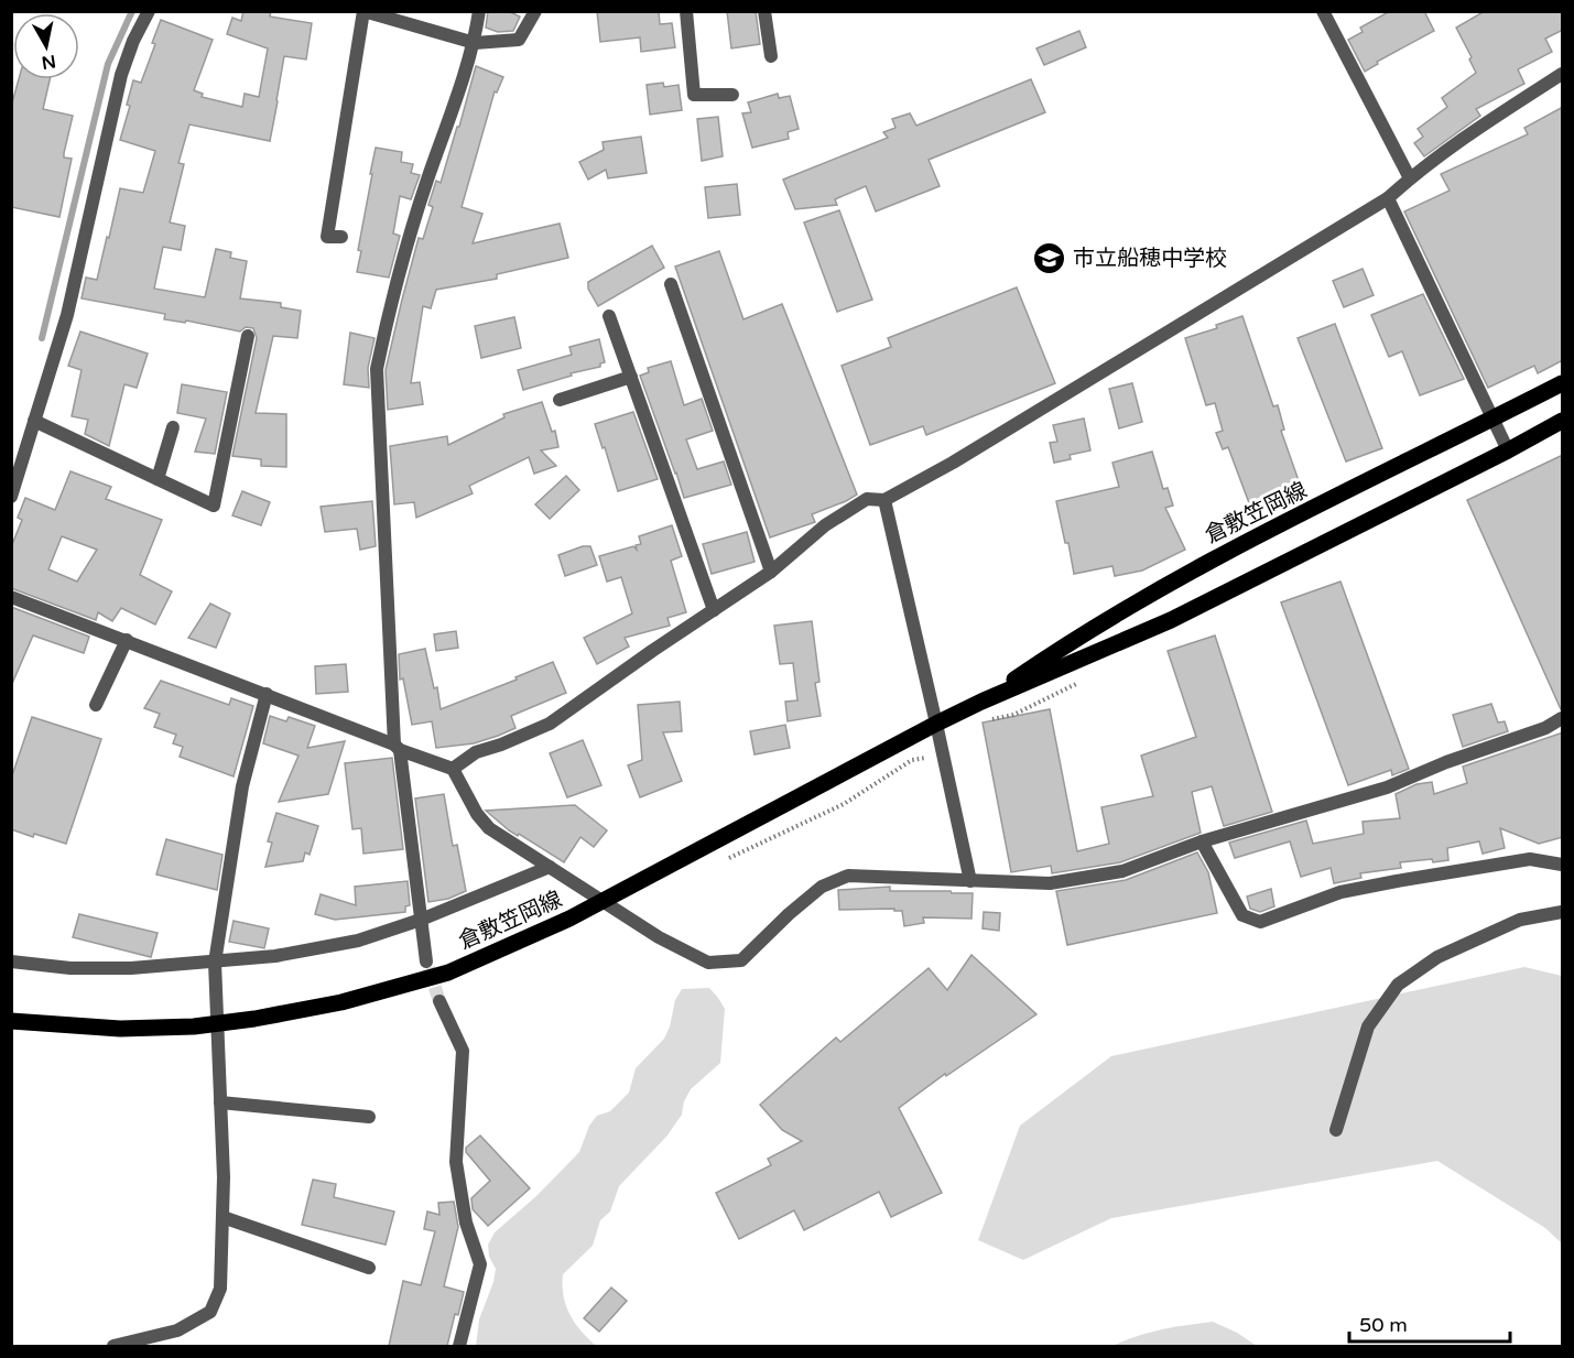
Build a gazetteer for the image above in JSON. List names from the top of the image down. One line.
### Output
{"streets":{"main road":["倉敷笠岡線"]},"places":{"school or university":["市立船穂中学校"]},"scale_bar":"50 m","north":"bottom"}
